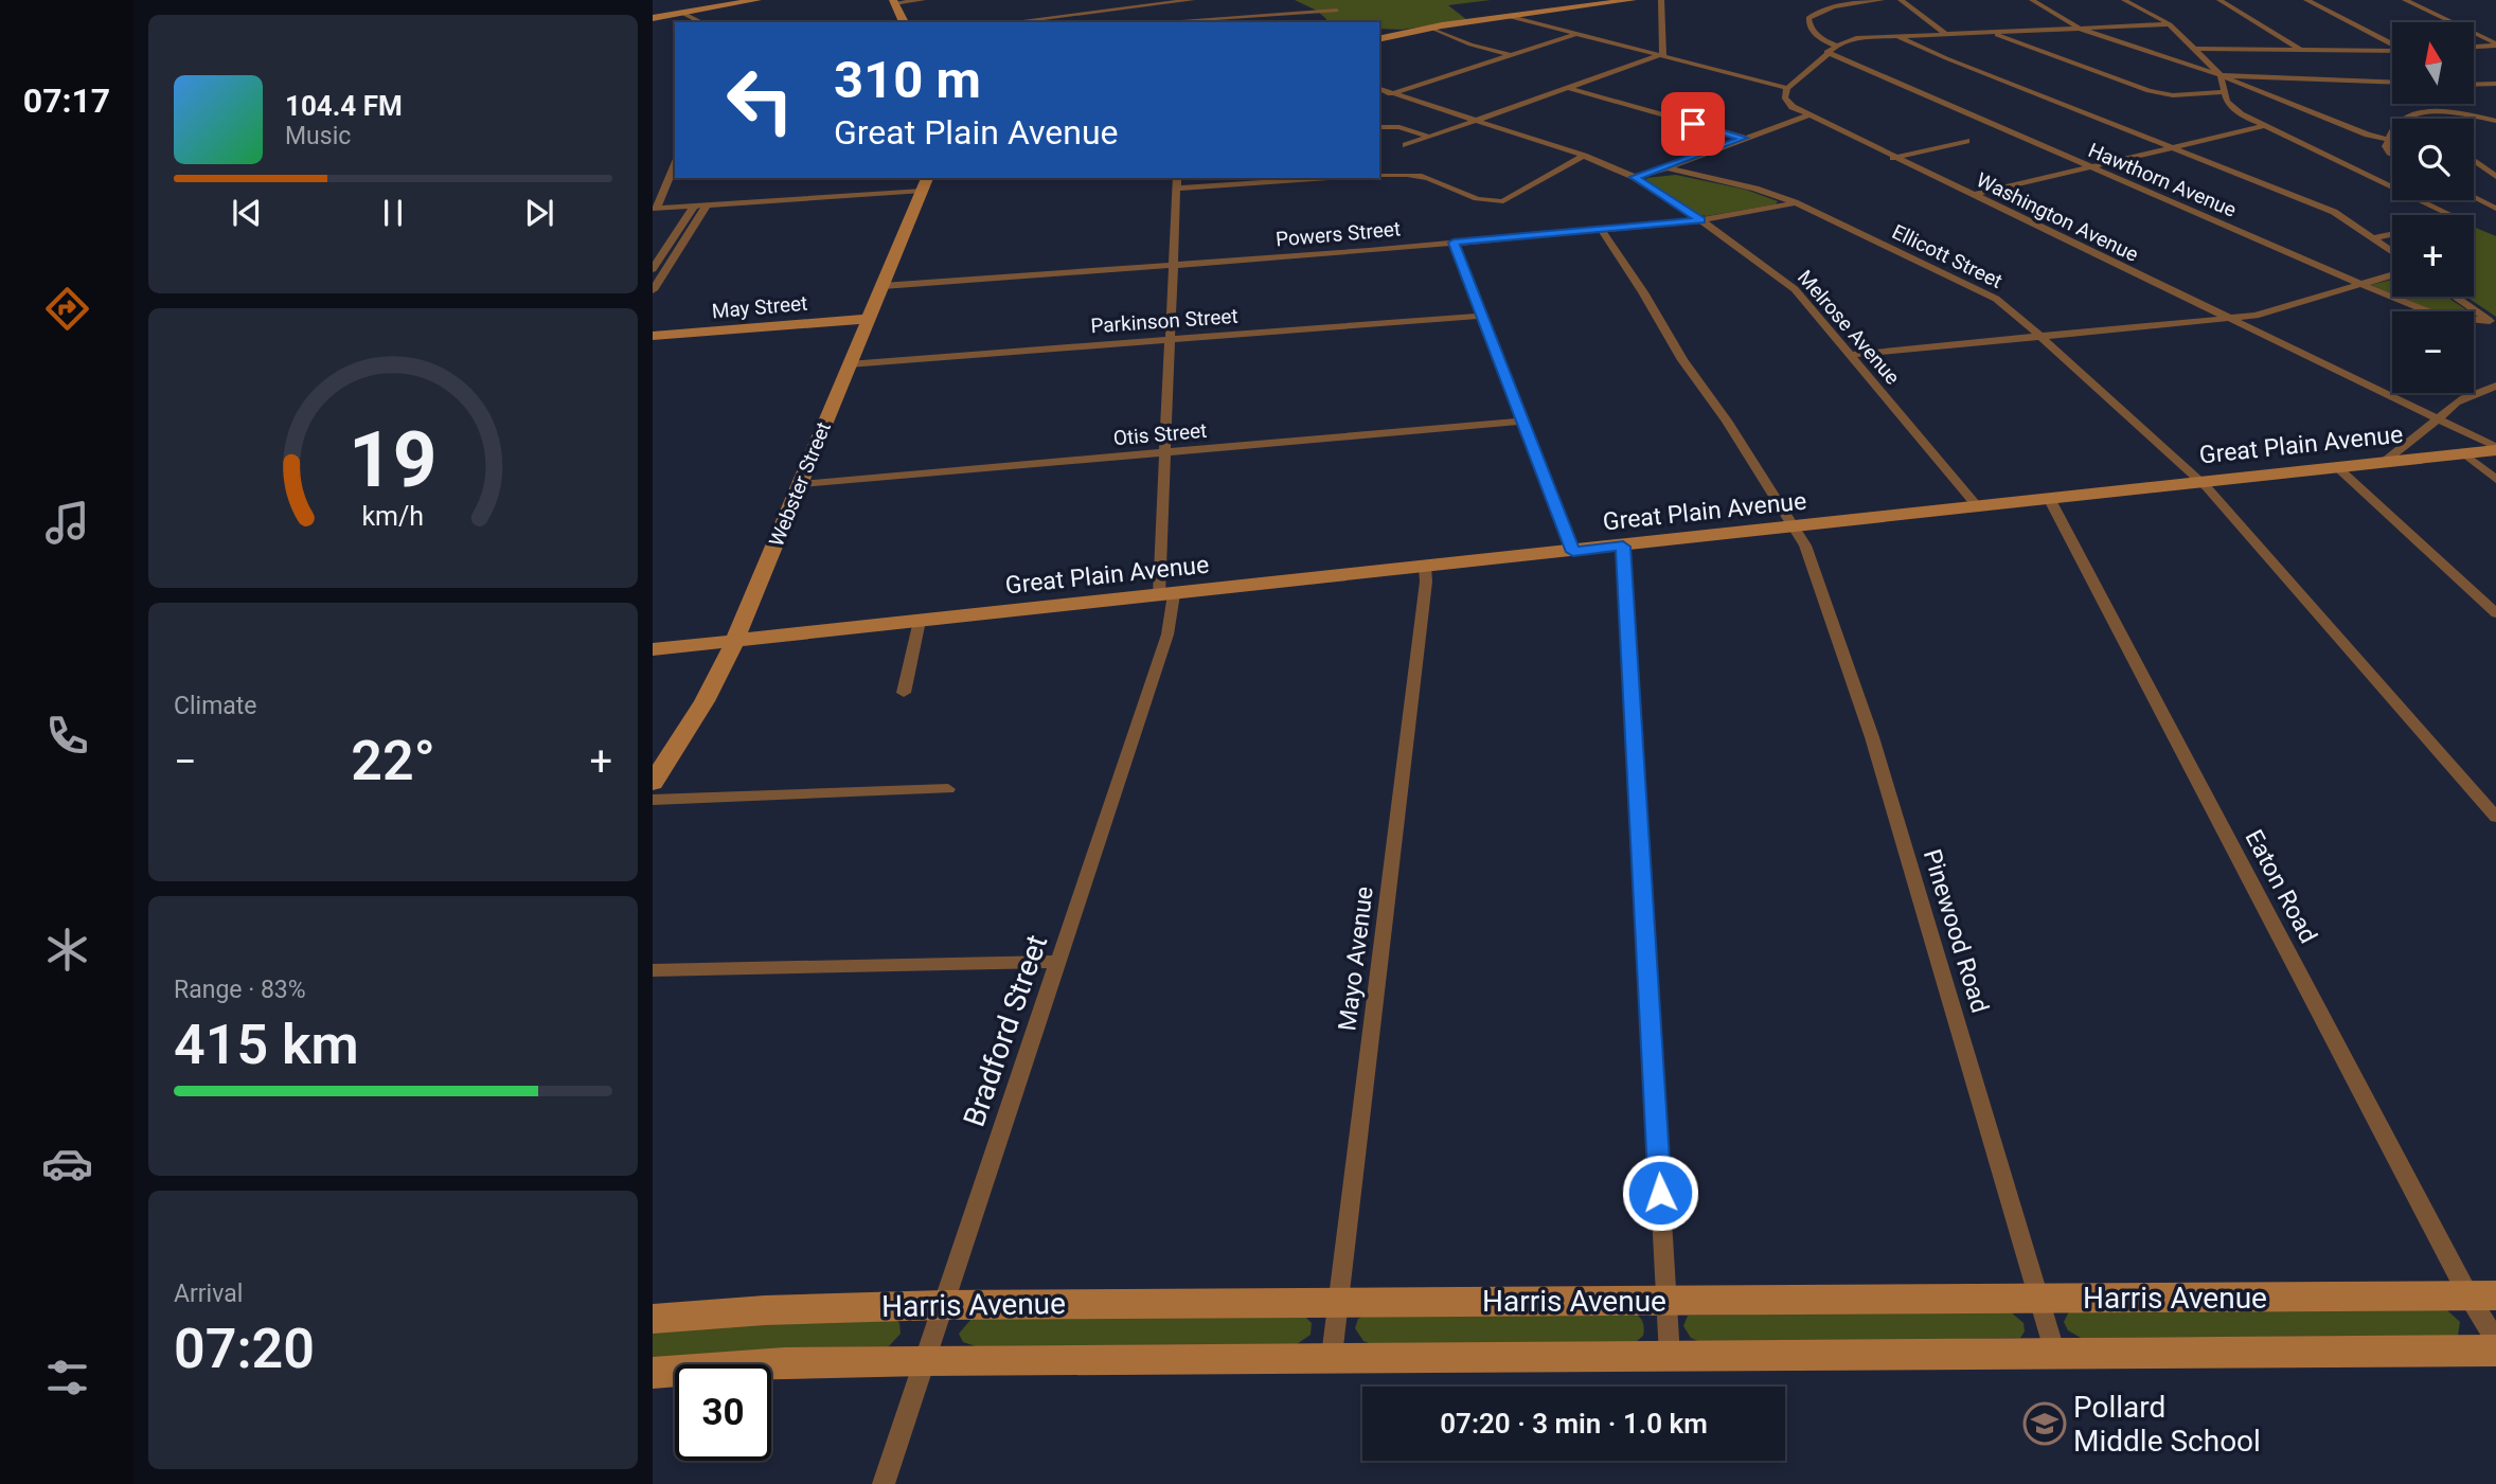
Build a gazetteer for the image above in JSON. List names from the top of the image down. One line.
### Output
{"streets":{"street":["Hawthorn Avenue","Washington Avenue","Powers Street","Ellicott Street","May Street","Parkinson Street","Melrose Avenue","Otis Street","Great Plain Avenue","Webster Street","Eaton Road","Pinewood Road","Mayo Avenue","Bradford Street","Harris Avenue"]},"crossings":[["Washington Avenue","Great Plain Avenue"],["Powers Street","Ellicott Street"],["Powers Street","Melrose Avenue"],["Powers Street","Webster Street"],["Powers Street","Pinewood Road"],["Powers Street","Bradford Street"],["Ellicott Street","Great Plain Avenue"],["May Street","Webster Street"],["Parkinson Street","Webster Street"],["Parkinson Street","Bradford Street"],["Melrose Avenue","Great Plain Avenue"],["Otis Street","Webster Street"],["Otis Street","Bradford Street"],["Great Plain Avenue","Webster Street"],["Great Plain Avenue","Eaton Road"],["Great Plain Avenue","Pinewood Road"],["Great Plain Avenue","Mayo Avenue"],["Great Plain Avenue","Bradford Street"],["Eaton Road","Harris Avenue"],["Pinewood Road","Harris Avenue"],["Mayo Avenue","Harris Avenue"],["Bradford Street","Harris Avenue"]],"places":{"school or university":["Pollard Middle School"]},"north":"top","page":{"tabs":"07:17","map_buttons":["+","−"],"turn":["310 m","Great Plain Avenue"],"song":["104.4 FM","Music"],"tile":["Climate",["Range · 83%","415 km"],["Arrival","07:20"]],"heat":["−","22°","+"],"limit":"30","trip":"07:20 · 3 min · 1.0 km","gauge":["19","km/h"]}}
